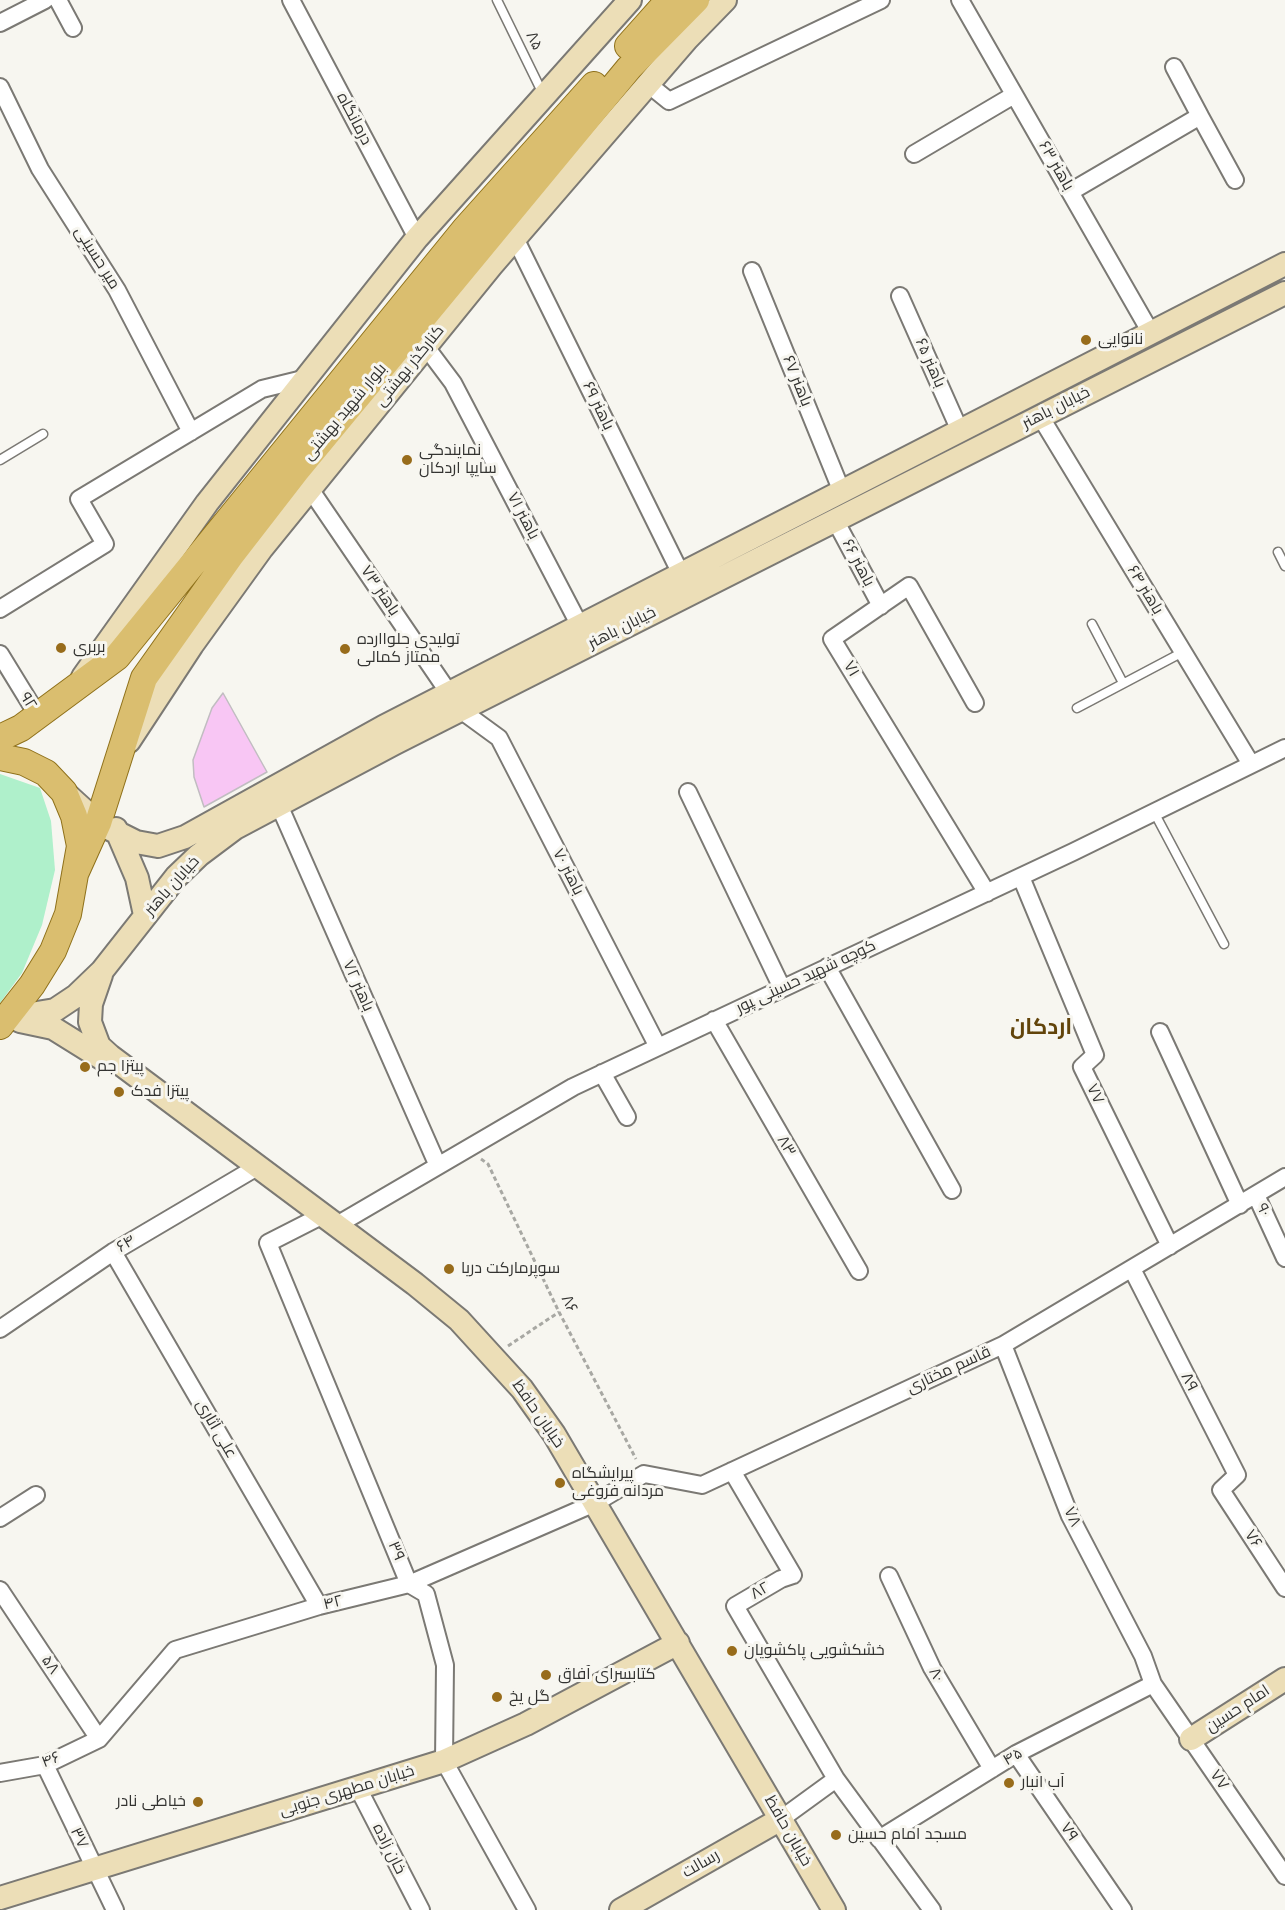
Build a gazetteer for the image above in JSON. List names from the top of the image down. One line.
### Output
{"streets":{"main road":["کنارگذر بهشتی","خیابان باهنر","بلوار شهید بهشتی","خیابان حافظ","امام حسین","خیابان مطهری جنوبی","رسالت"],"street":["درمانگاه","باهنر ۶۳","میر حسینی","باهنر ۶۵","باهنر ۶۷","باهنر ۶۹","باهنر ۷۱","باهنر ۶۶","باهنر ۶۴","باهنر ۷۳","۷۱","۹۲","باهنر ۷۰","کوچه شهید حسینی ‍پور","باهنر ۷۲","۷۷","۸۳","۹۰","۶۴","قاسم مختاری","۸۹","علی آثاری","۷۸","۷۶","۳۹","۸۲","۴۲","۵۸","۸۰","۴۵","۴۶","۷۹","۳۷","خان زاده"],"lane":["۸۵"],"path":["۸۶"]},"crossings":[["باهنر ۶۳","خیابان باهنر"],["باهنر ۶۵","خیابان باهنر"],["کنارگذر بهشتی","باهنر ۶۹"],["کنارگذر بهشتی","بلوار شهید بهشتی"],["کنارگذر بهشتی","باهنر ۷۱"],["کنارگذر بهشتی","باهنر ۷۳"],["باهنر ۶۷","خیابان باهنر"],["باهنر ۶۹","خیابان باهنر"],["خیابان باهنر","بلوار شهید بهشتی"],["خیابان باهنر","باهنر ۷۱"],["خیابان باهنر","باهنر ۶۶"],["خیابان باهنر","باهنر ۶۴"],["خیابان باهنر","باهنر ۷۳"],["خیابان باهنر","باهنر ۷۰"],["خیابان باهنر","باهنر ۷۲"],["خیابان باهنر","خیابان حافظ"],["بلوار شهید بهشتی","۹۲"],["باهنر ۶۶","۷۱"],["باهنر ۶۴","کوچه شهید حسینی ‍پور"],["۷۱","کوچه شهید حسینی ‍پور"],["باهنر ۷۰","کوچه شهید حسینی ‍پور"],["کوچه شهید حسینی ‍پور","باهنر ۷۲"],["کوچه شهید حسینی ‍پور","۷۷"],["کوچه شهید حسینی ‍پور","۸۳"],["کوچه شهید حسینی ‍پور","۸۶"],["کوچه شهید حسینی ‍پور","خیابان حافظ"],["کوچه شهید حسینی ‍پور","۳۹"],["۷۷","قاسم مختاری"],["۷۷","۷۸"],["۷۷","امام حسین"],["۷۷","۴۵"],["۹۰","قاسم مختاری"],["۶۴","خیابان حافظ"],["۶۴","علی آثاری"],["۸۶","قاسم مختاری"],["قاسم مختاری","۸۹"],["قاسم مختاری","۷۸"],["قاسم مختاری","۸۲"],["۸۹","۷۶"],["خیابان حافظ","۳۹"],["خیابان حافظ","۴۲"],["خیابان حافظ","خیابان مطهری جنوبی"],["خیابان حافظ","رسالت"],["علی آثاری","۴۲"],["۷۸","۴۵"],["۳۹","۴۲"],["۳۹","خیابان مطهری جنوبی"],["۴۲","۵۸"],["۴۲","۴۶"],["۵۸","۴۶"],["۸۰","۴۵"],["۴۵","۷۹"],["۴۶","۳۷"],["خیابان مطهری جنوبی","۳۷"],["خیابان مطهری جنوبی","خان زاده"]],"districts":["اردکان"],"places":["نانوایی","نمایندگی سایپا اردکان","بربری","تولیدی حلواارده ممتاز کمالی","پیتزا جم","پیتزا فدک","سوپرمارکت دریا","پیرایشگاه مردانه فروغی","خشکشویی پاکشویان","کتابسرای آفاق","گل یخ","آب انبار","خیاطی نادر","مسجد امام حسین"]}
